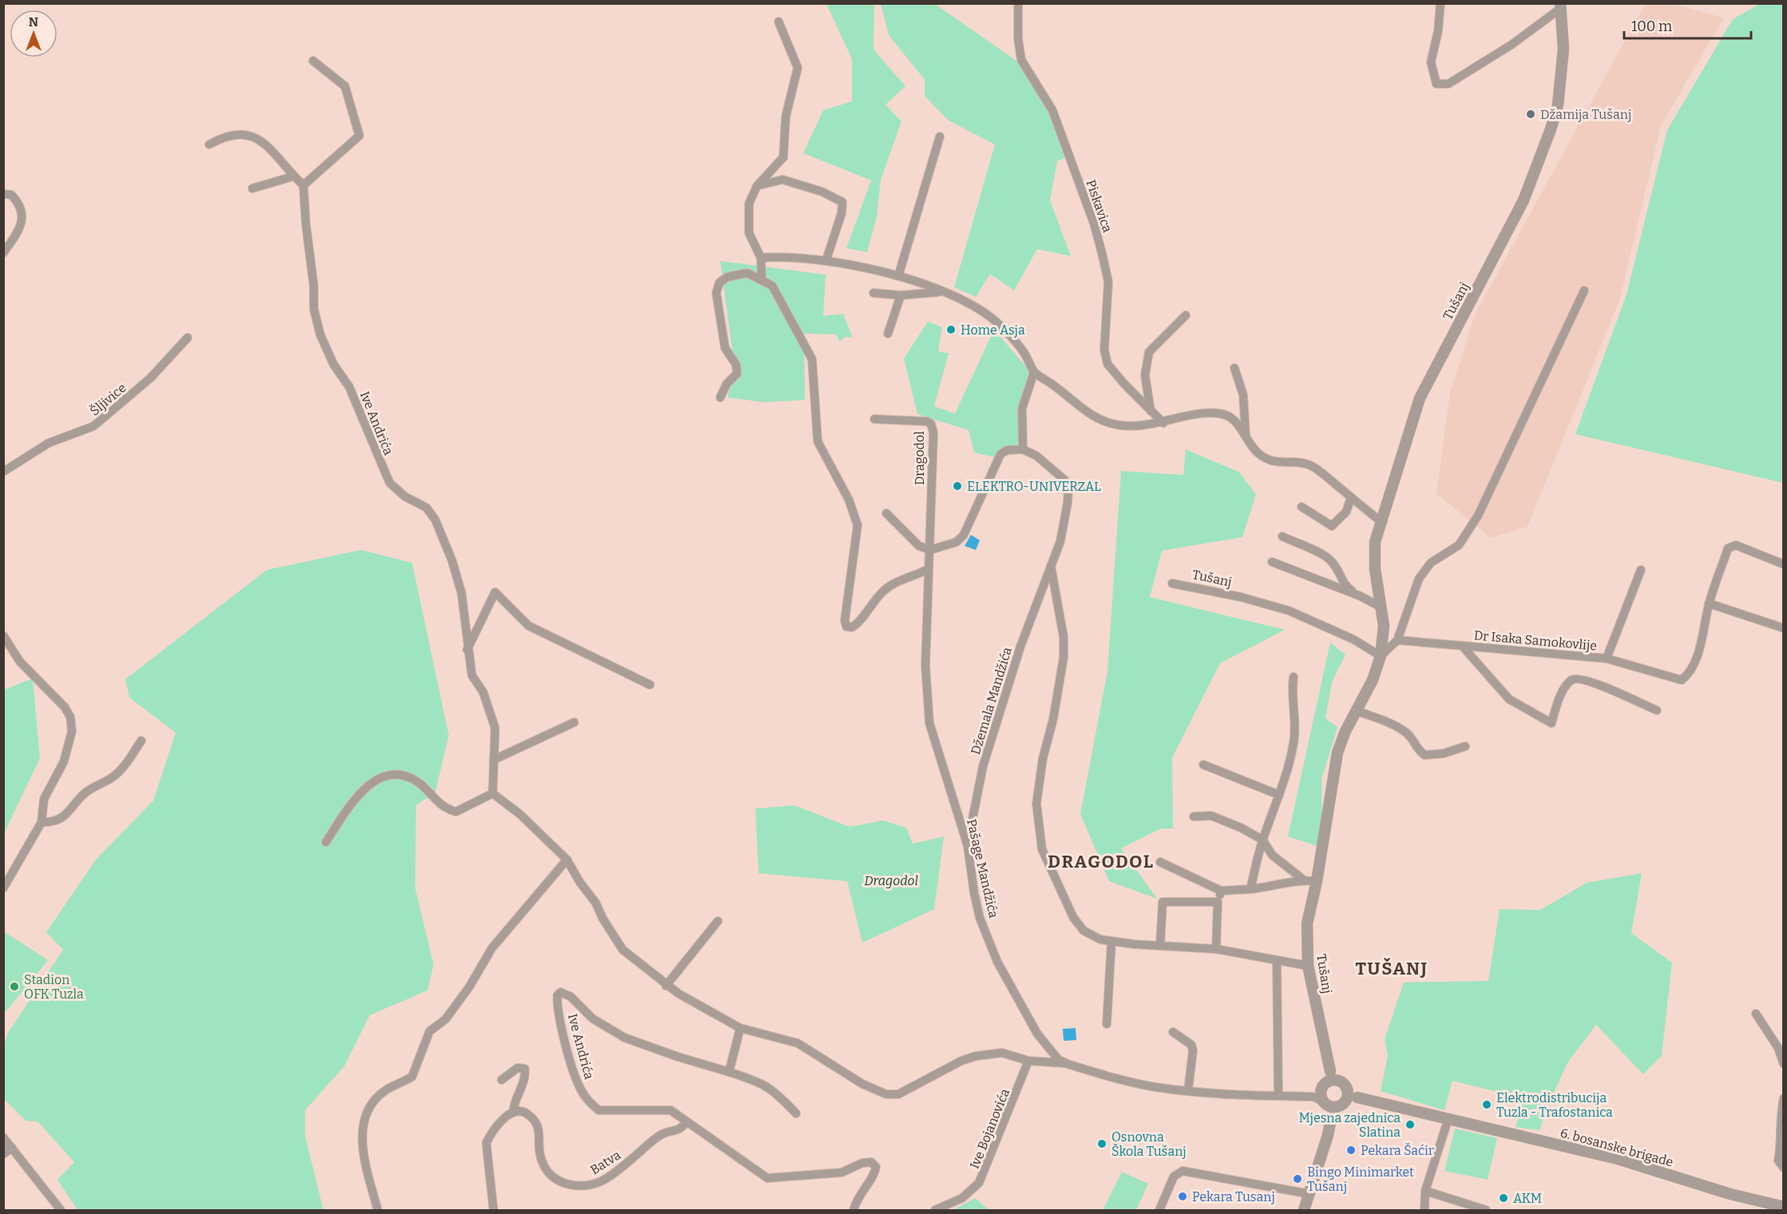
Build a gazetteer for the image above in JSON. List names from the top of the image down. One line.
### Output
{"streets":{"street":["Piskavica","Tušanj","Šljivice","Ive Andrića","Dragodol","Dr Isaka Samokovlije","Džemala Mandžića","Pašage Mandžića","Ive Bojanovića","6. bosanske brigade","Batva"]},"crossings":[["Ive Andrića","Batva"],["Dragodol","Pašage Mandžića"],["Džemala Mandžića","Pašage Mandžića"]],"districts":["DRAGODOL","TUŠANJ"],"parks":["Dragodol"],"places":["Džamija Tušanj","Home Asja","ELEKTRO-UNIVERZAL","Stadion OFK Tuzla","Elektrodistribucija Tuzla - Trafostanica","Mjesna zajednica Slatina","Osnovna Škola Tušanj","Pekara Šaćir","Bingo Minimarket Tušanj","Pekara Tusanj","AKM"],"scale_bar":"100 m","north":"top"}
